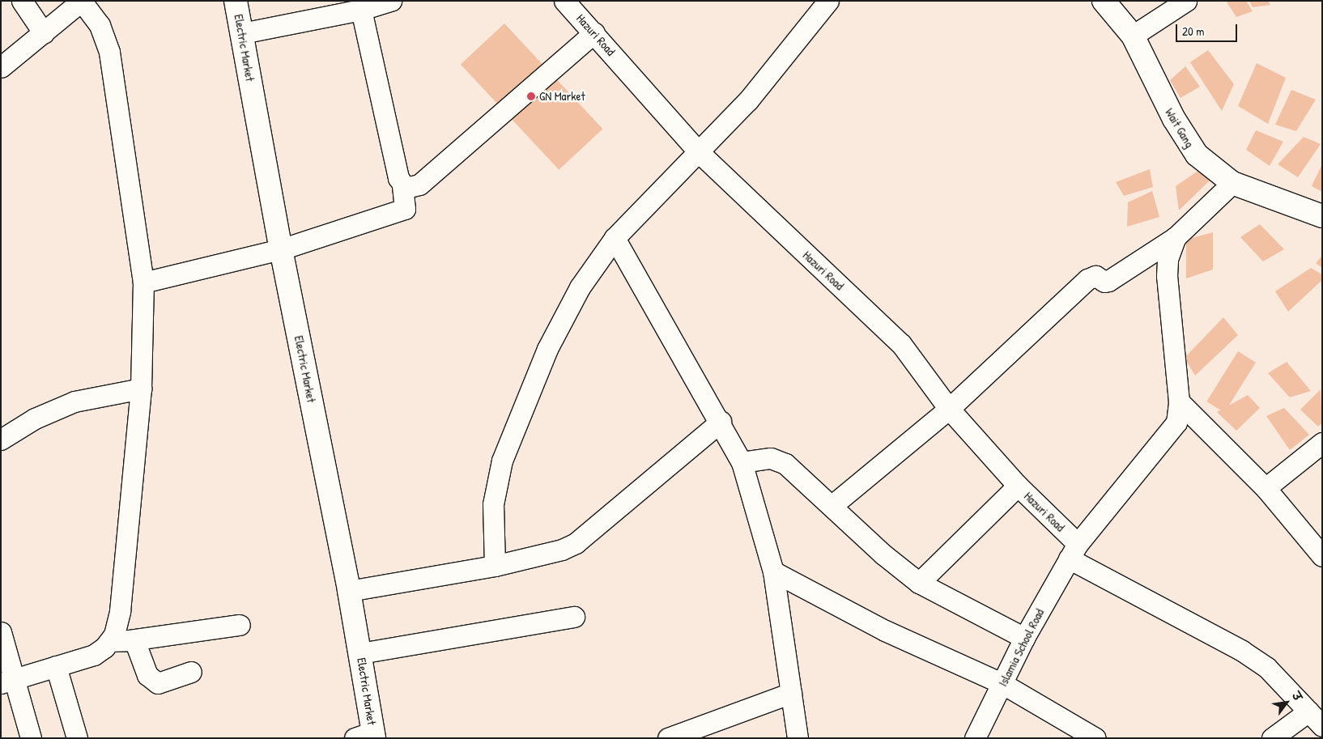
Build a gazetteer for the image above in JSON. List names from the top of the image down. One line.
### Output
{"streets":{"street":["Hazuri Road","Electric Market","Wait Gang","Islamia School Road"]},"crossings":[["Hazuri Road","Islamia School Road"]],"places":["GN Market"],"scale_bar":"20 m","north":"top right"}
